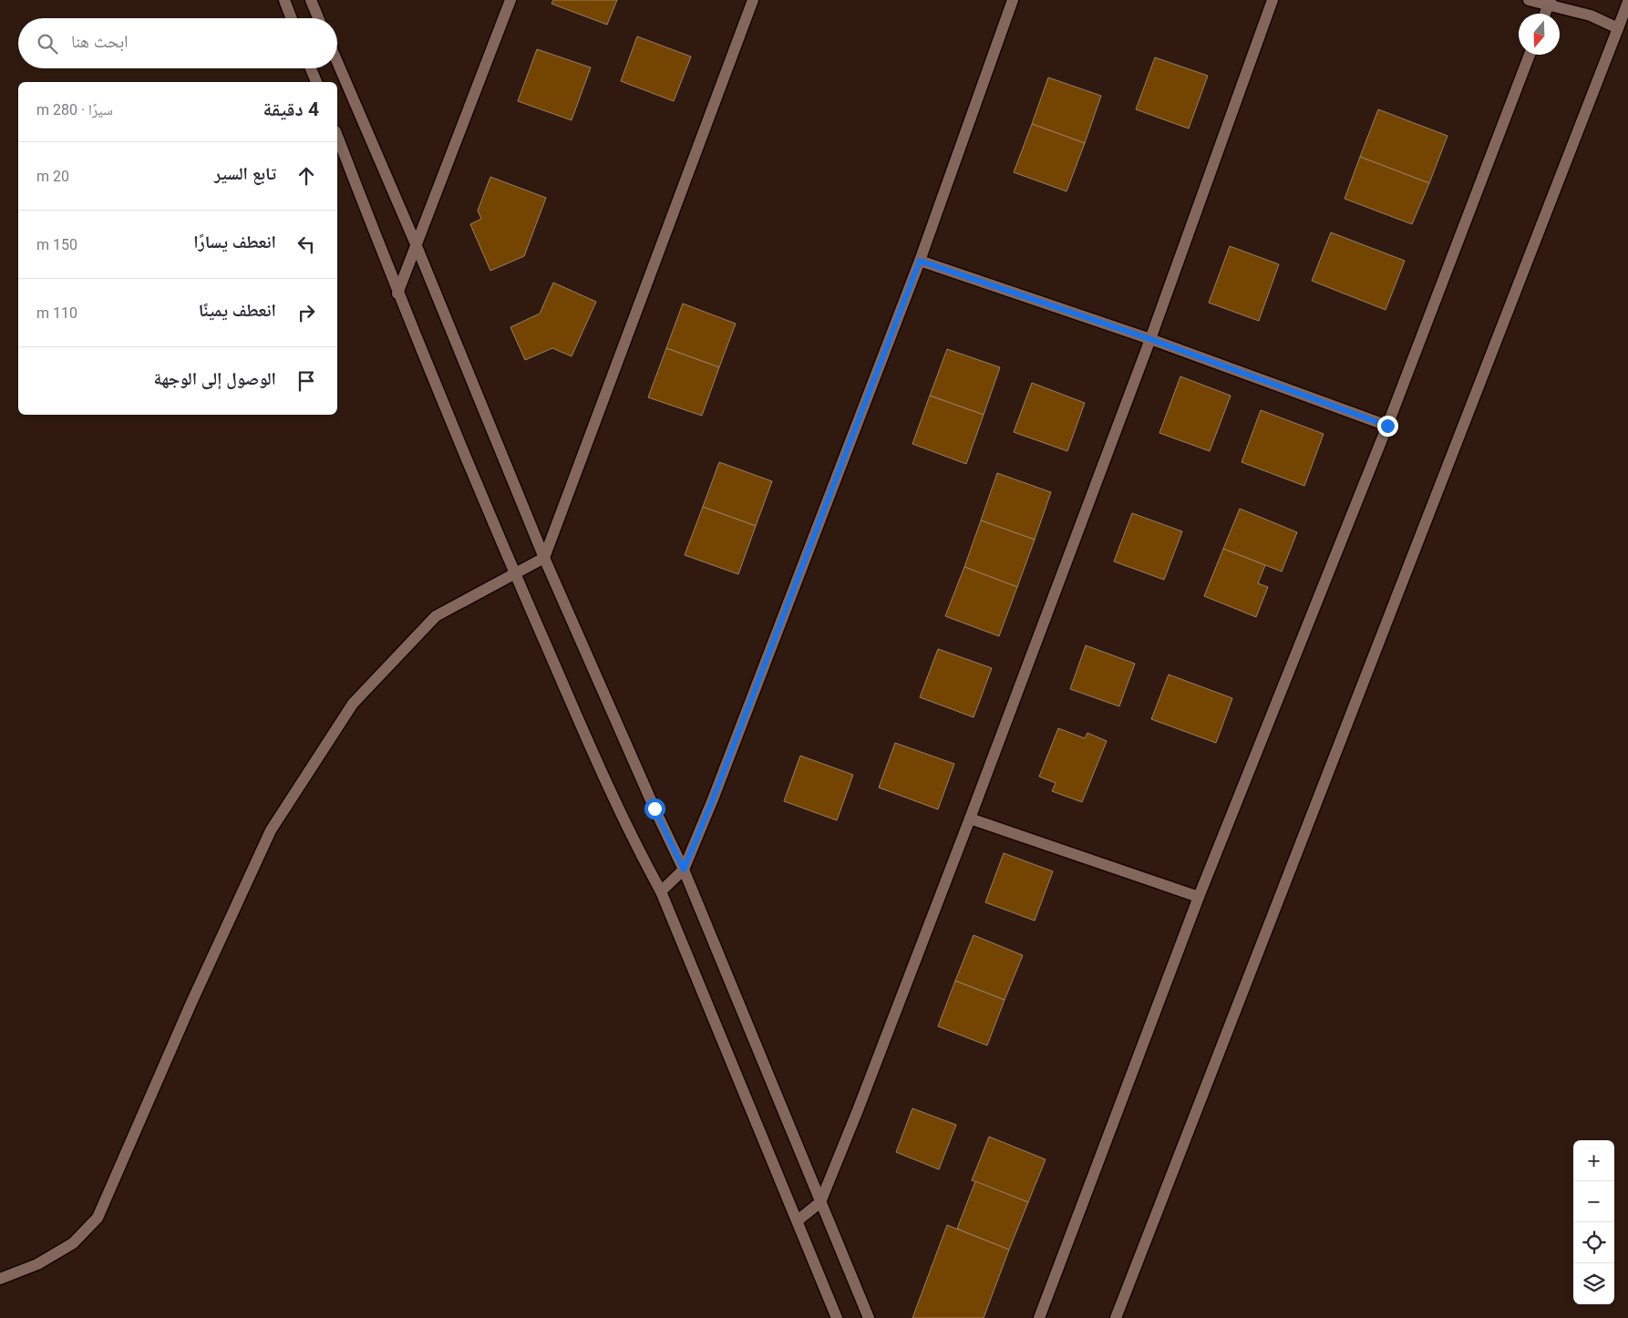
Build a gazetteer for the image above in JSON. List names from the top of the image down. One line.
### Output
{"north":"bottom","page":{"search":"ابحث هنا","heading":["4 دقيقة","سيرًا · 280 m"],"list":[["تابع السير","20 m"],["انعطف يسارًا","150 m"],["انعطف يمينًا","110 m"],"الوصول إلى الوجهة"],"map_buttons":["+","−"]}}
